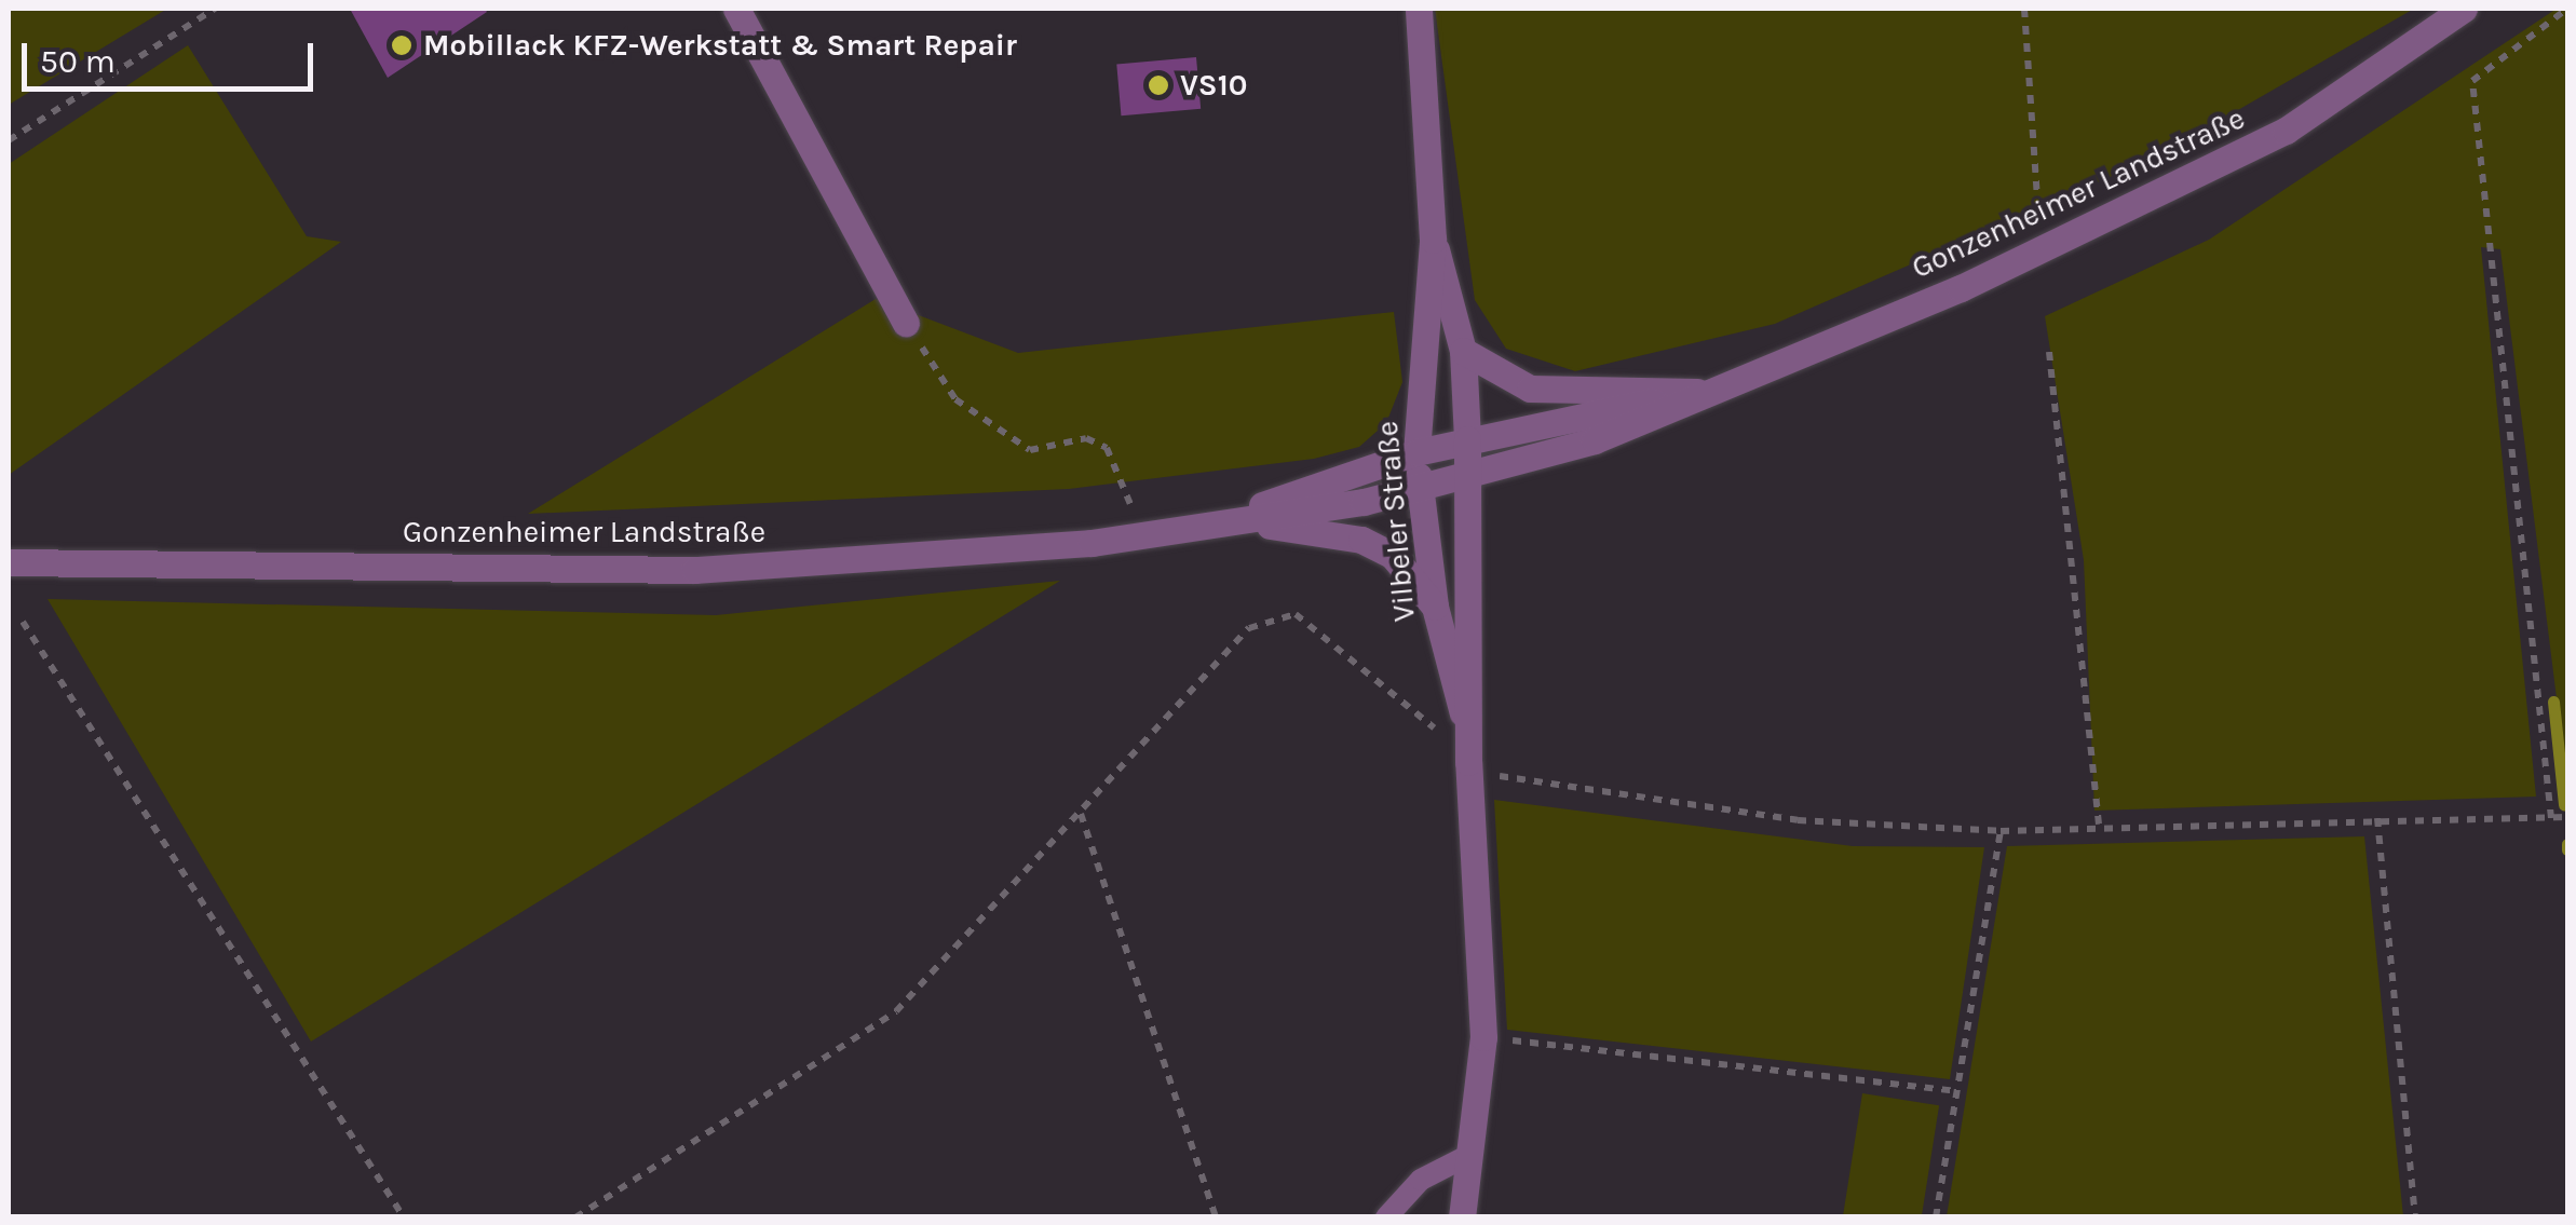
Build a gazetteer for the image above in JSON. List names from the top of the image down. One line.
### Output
{"streets":{"street":["Gonzenheimer Landstraße","Vilbeler Straße"]},"crossings":[["Gonzenheimer Landstraße","Vilbeler Straße"]],"places":["Mobillack KFZ-Werkstatt & Smart Repair","VS10"],"scale_bar":"50 m"}
